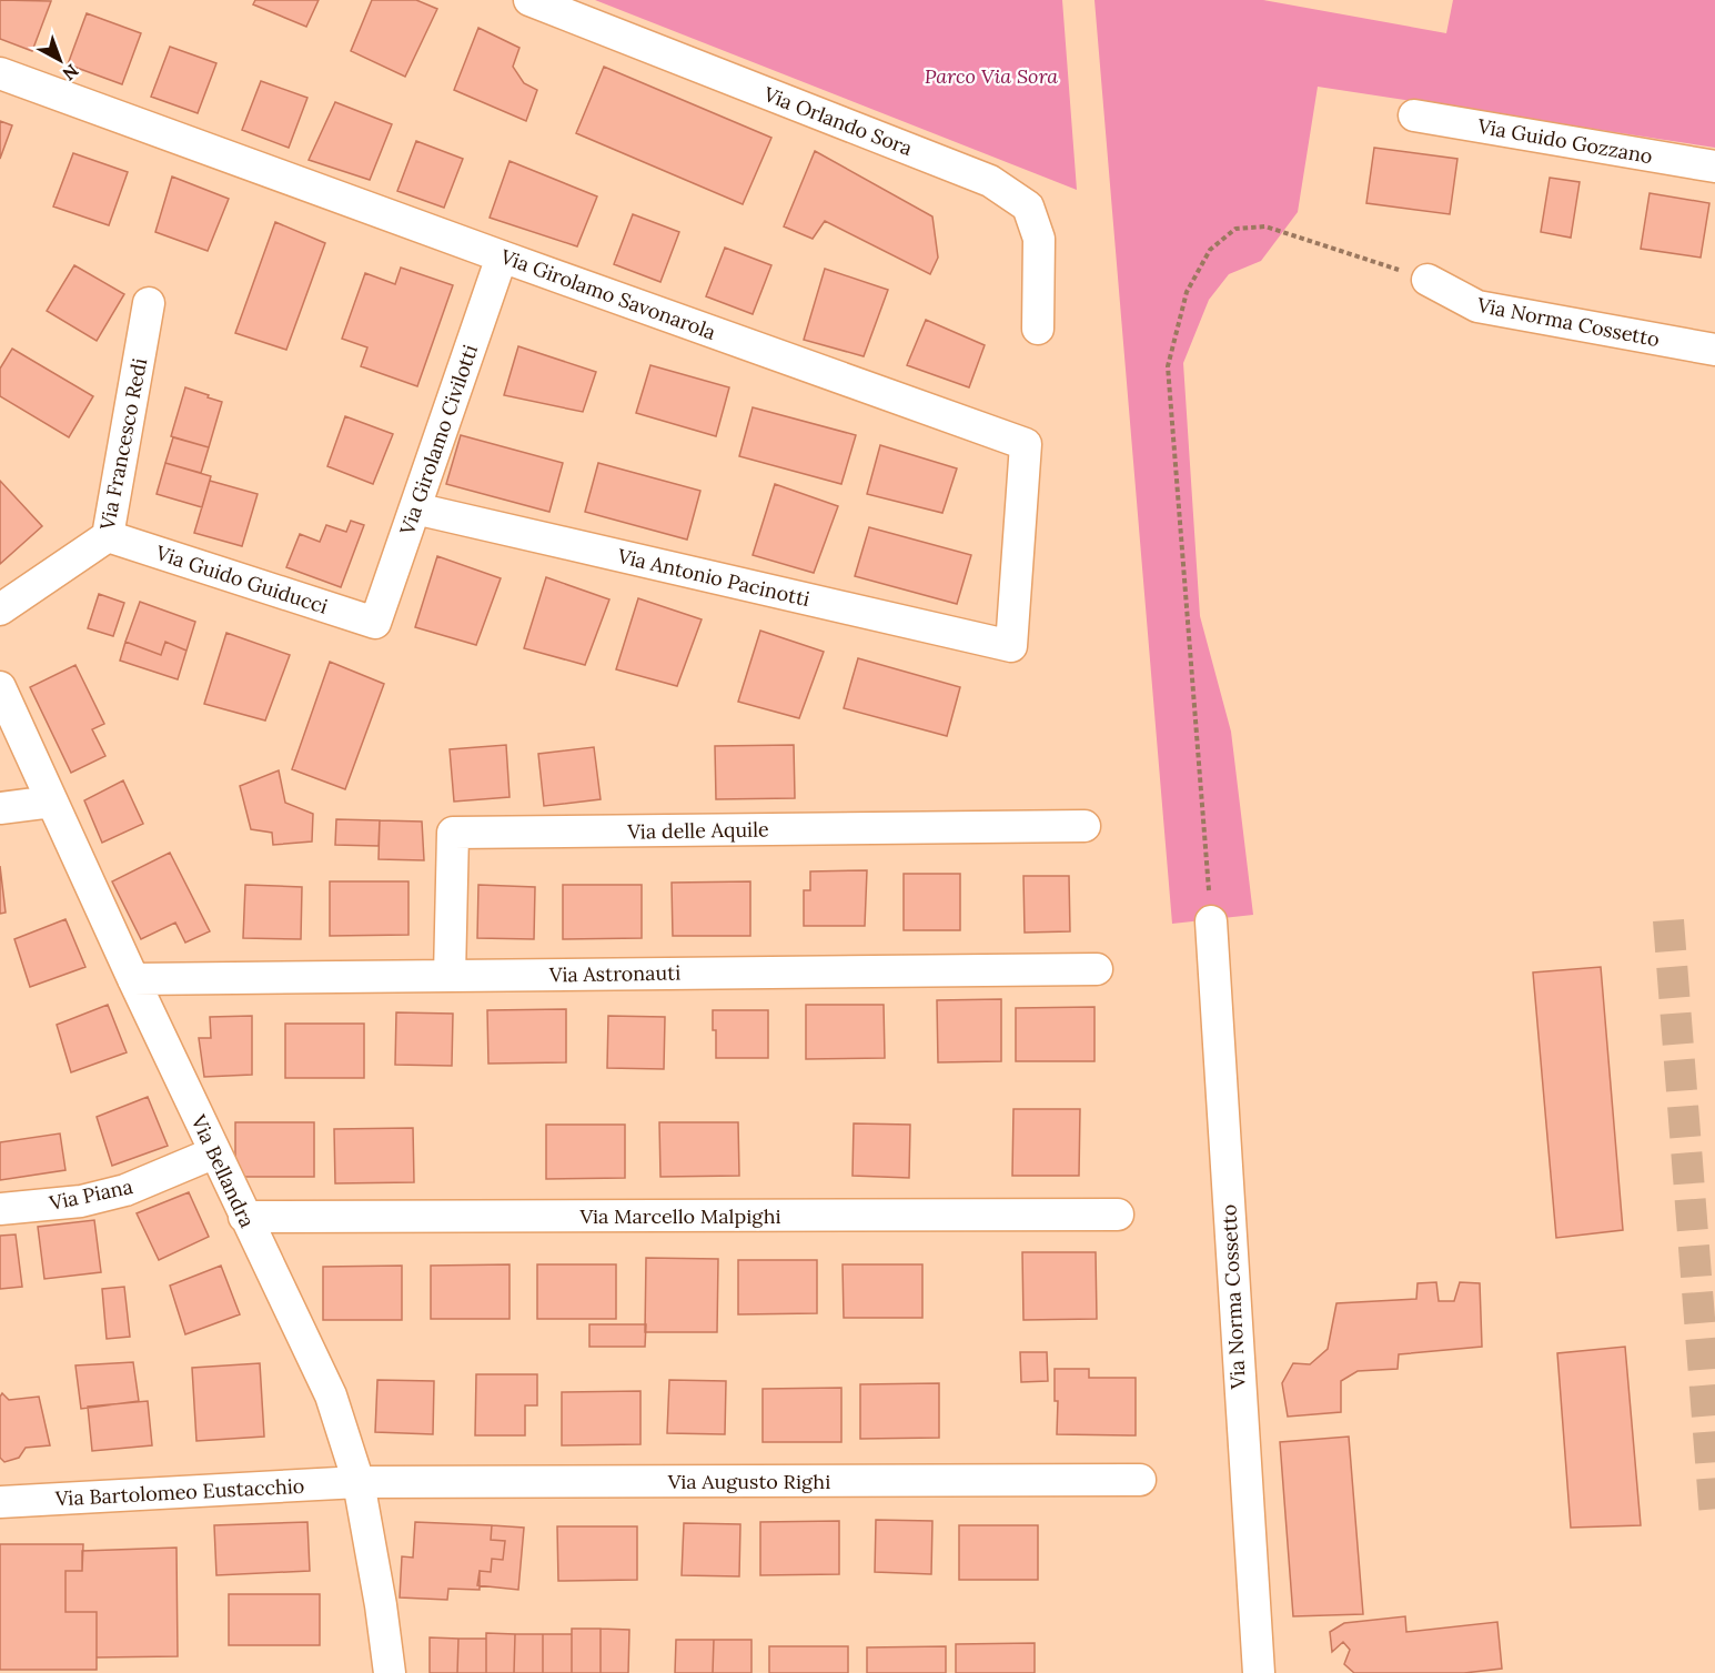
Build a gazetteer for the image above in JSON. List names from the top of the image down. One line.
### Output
{"streets":{"street":["Via Orlando Sora","Via Guido Gozzano","Via Girolamo Savonarola","Via Norma Cossetto","Via Girolamo Civilotti","Via Francesco Redi","Via Antonio Pacinotti","Via Guido Guiducci","Via delle Aquile","Via Astronauti","Via Bellandra","Via Piana","Via Marcello Malpighi","Via Augusto Righi","Via Bartolomeo Eustacchio"]},"crossings":[["Via Girolamo Savonarola","Via Girolamo Civilotti"],["Via Girolamo Savonarola","Via Antonio Pacinotti"],["Via Girolamo Civilotti","Via Antonio Pacinotti"],["Via Girolamo Civilotti","Via Guido Guiducci"],["Via Francesco Redi","Via Guido Guiducci"],["Via delle Aquile","Via Astronauti"],["Via Astronauti","Via Bellandra"],["Via Bellandra","Via Piana"],["Via Bellandra","Via Marcello Malpighi"],["Via Bellandra","Via Augusto Righi"],["Via Bellandra","Via Bartolomeo Eustacchio"],["Via Augusto Righi","Via Bartolomeo Eustacchio"]],"parks":["Parco Via Sora"],"north":"bottom right"}
